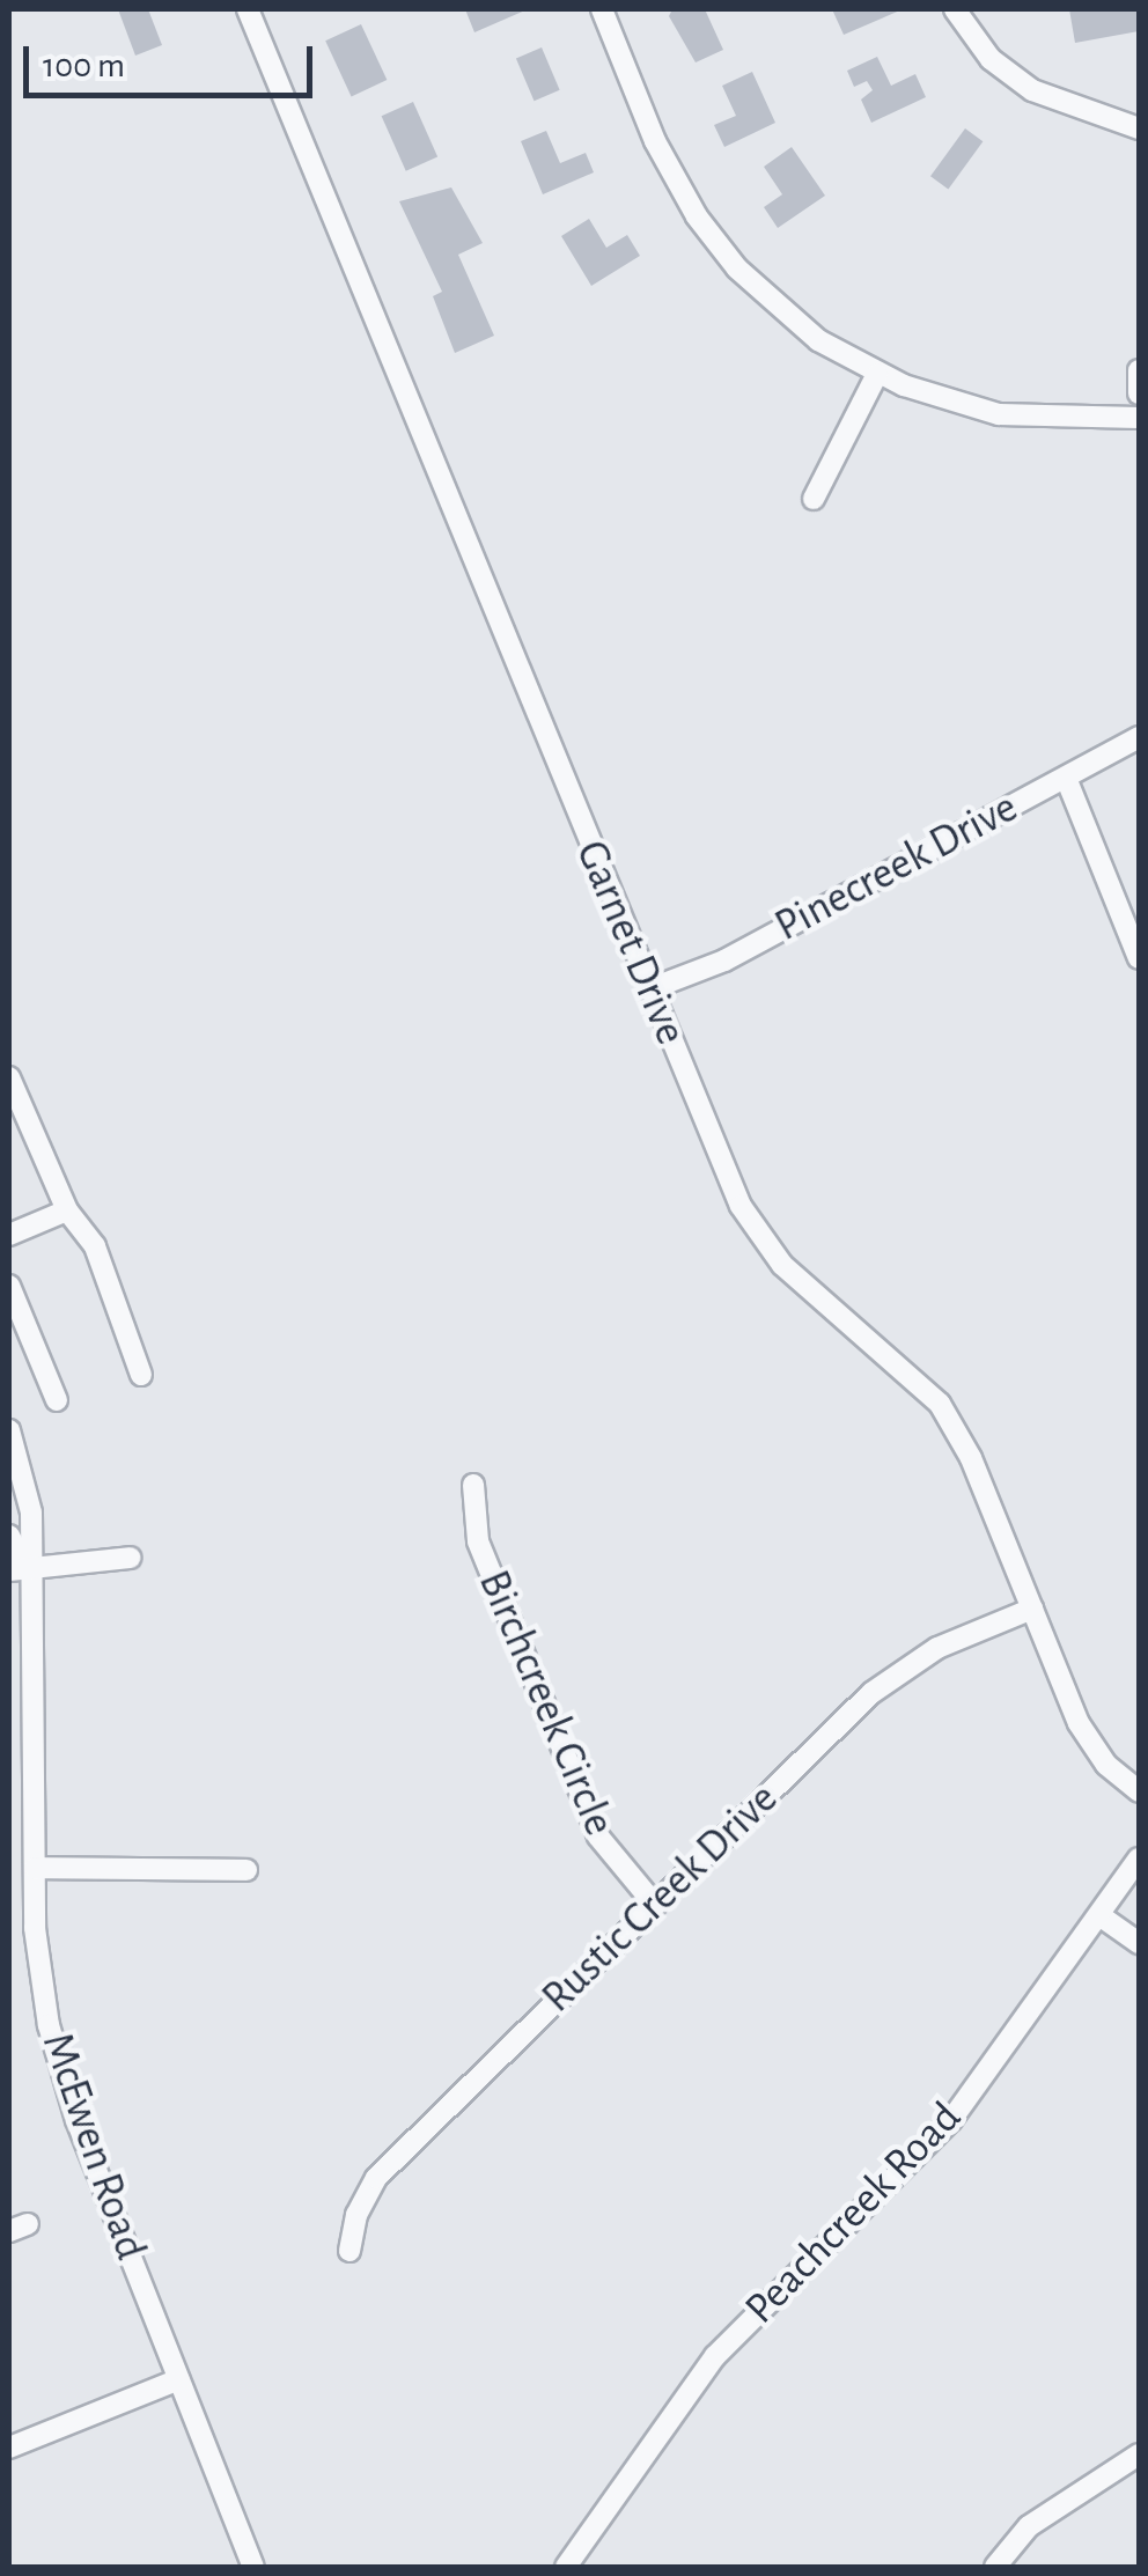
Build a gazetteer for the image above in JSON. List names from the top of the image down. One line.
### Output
{"streets":{"street":["Pinecreek Drive","Garnet Drive","Birchcreek Circle","Rustic Creek Drive","McEwen Road","Peachcreek Road"]},"crossings":[["Pinecreek Drive","Garnet Drive"],["Garnet Drive","Rustic Creek Drive"],["Birchcreek Circle","Rustic Creek Drive"]],"scale_bar":"100 m"}
